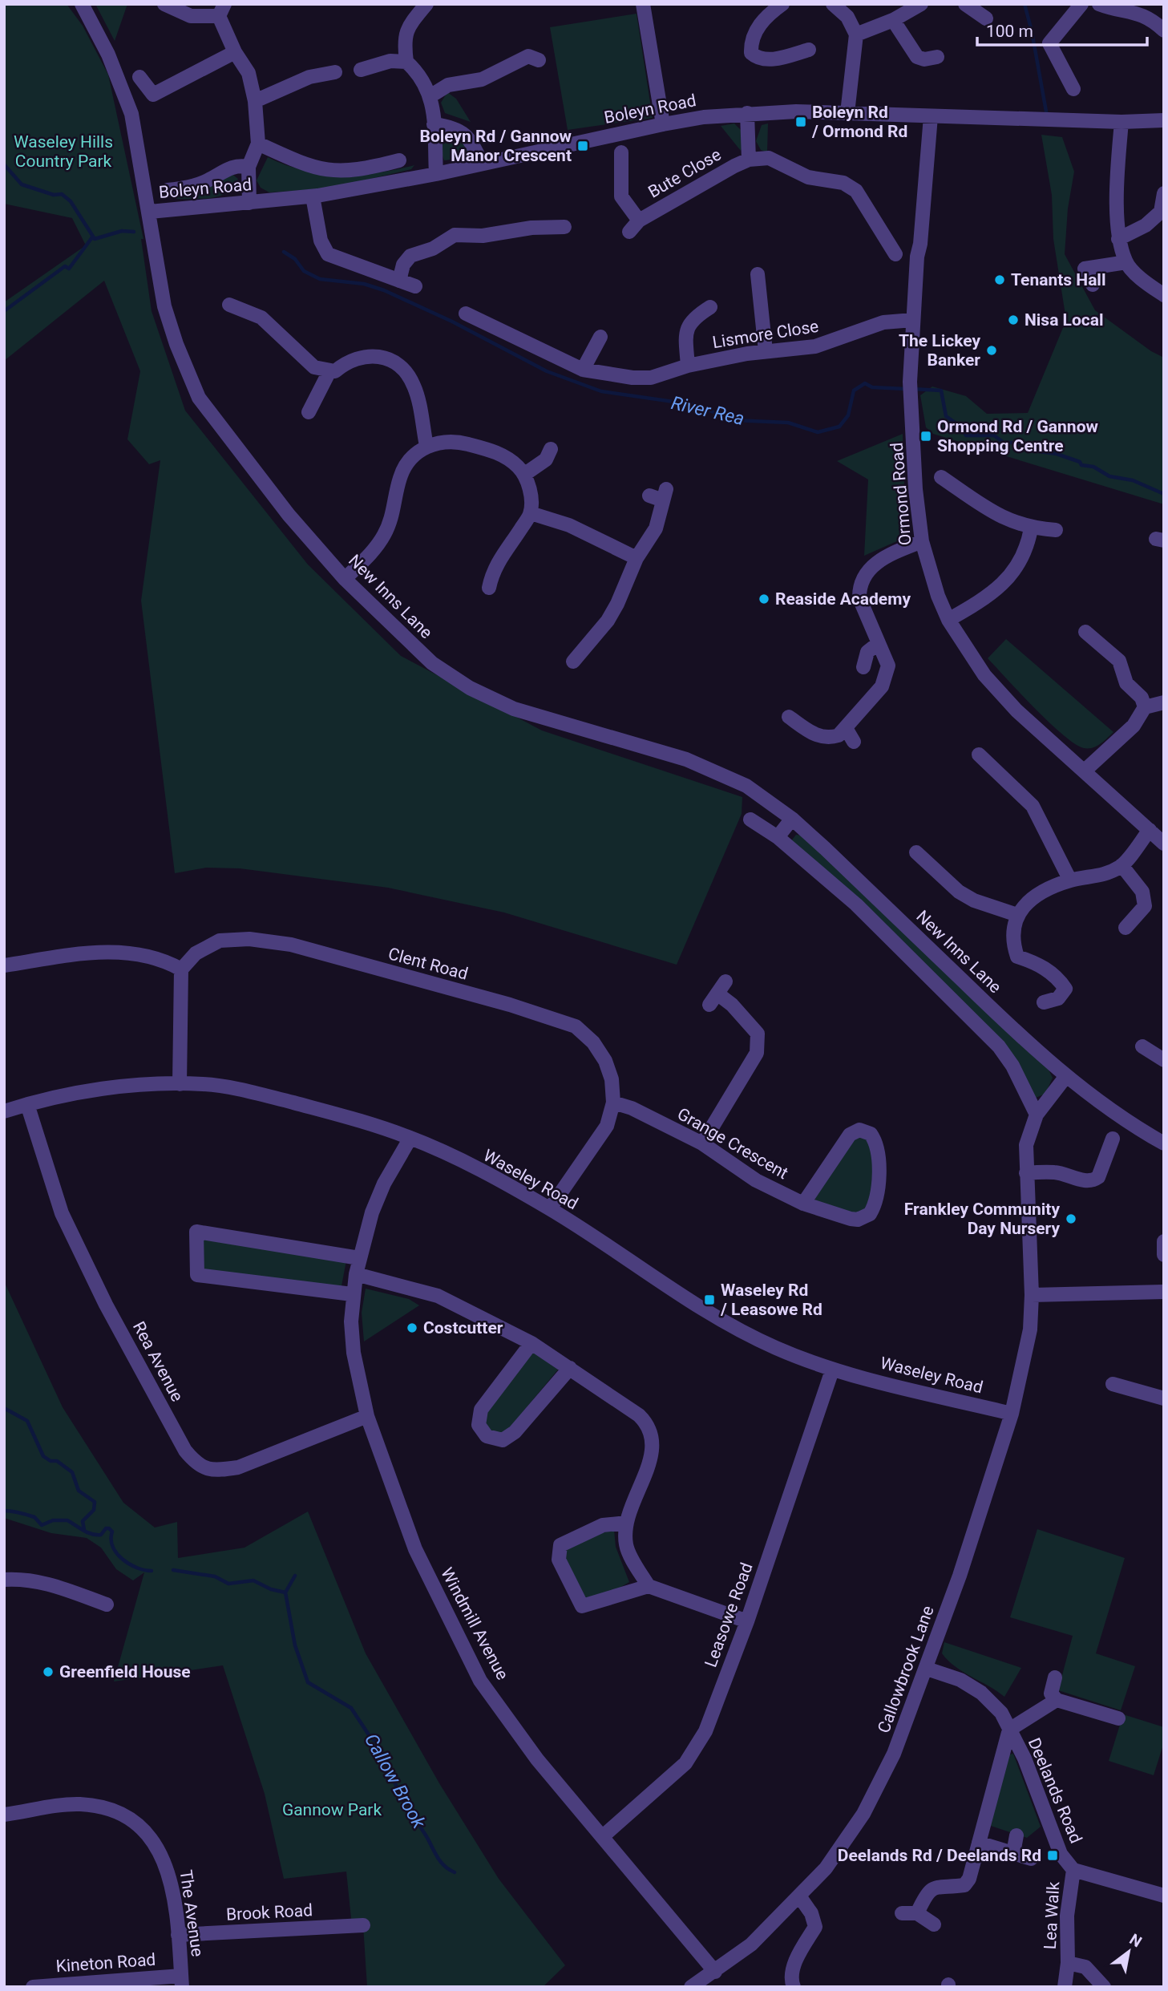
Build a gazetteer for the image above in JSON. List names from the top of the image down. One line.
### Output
{"streets":{"street":["Boleyn Road","Bute Close","Lismore Close","Ormond Road","New Inns Lane","Clent Road","Grange Crescent","Waseley Road","Rea Avenue","Leasowe Road","Windmill Avenue","Callowbrook Lane","Deelands Road","Brook Road","The Avenue","Lea Walk","Kineton Road"]},"crossings":[["Boleyn Road","Ormond Road"],["Boleyn Road","New Inns Lane"],["Lismore Close","Ormond Road"],["Clent Road","Grange Crescent"],["Clent Road","Waseley Road"],["Waseley Road","Rea Avenue"],["Waseley Road","Leasowe Road"],["Waseley Road","Windmill Avenue"],["Waseley Road","Callowbrook Lane"],["Rea Avenue","Windmill Avenue"],["Leasowe Road","Windmill Avenue"],["Windmill Avenue","Callowbrook Lane"],["Callowbrook Lane","Deelands Road"],["Deelands Road","Lea Walk"],["Brook Road","The Avenue"],["The Avenue","Kineton Road"]],"water":["River Rea","Callow Brook"],"parks":["Waseley Hills Country Park","Gannow Park"],"places":{"transit":["Boleyn Rd / Ormond Rd","Boleyn Rd / Gannow Manor Crescent","Ormond Rd / Gannow Shopping Centre","Waseley Rd / Leasowe Rd","Deelands Rd / Deelands Rd"],"other":["Tenants Hall","Nisa Local","The Lickey Banker","Reaside Academy","Frankley Community Day Nursery","Costcutter","Greenfield House"]},"scale_bar":"100 m","north":"top right"}
